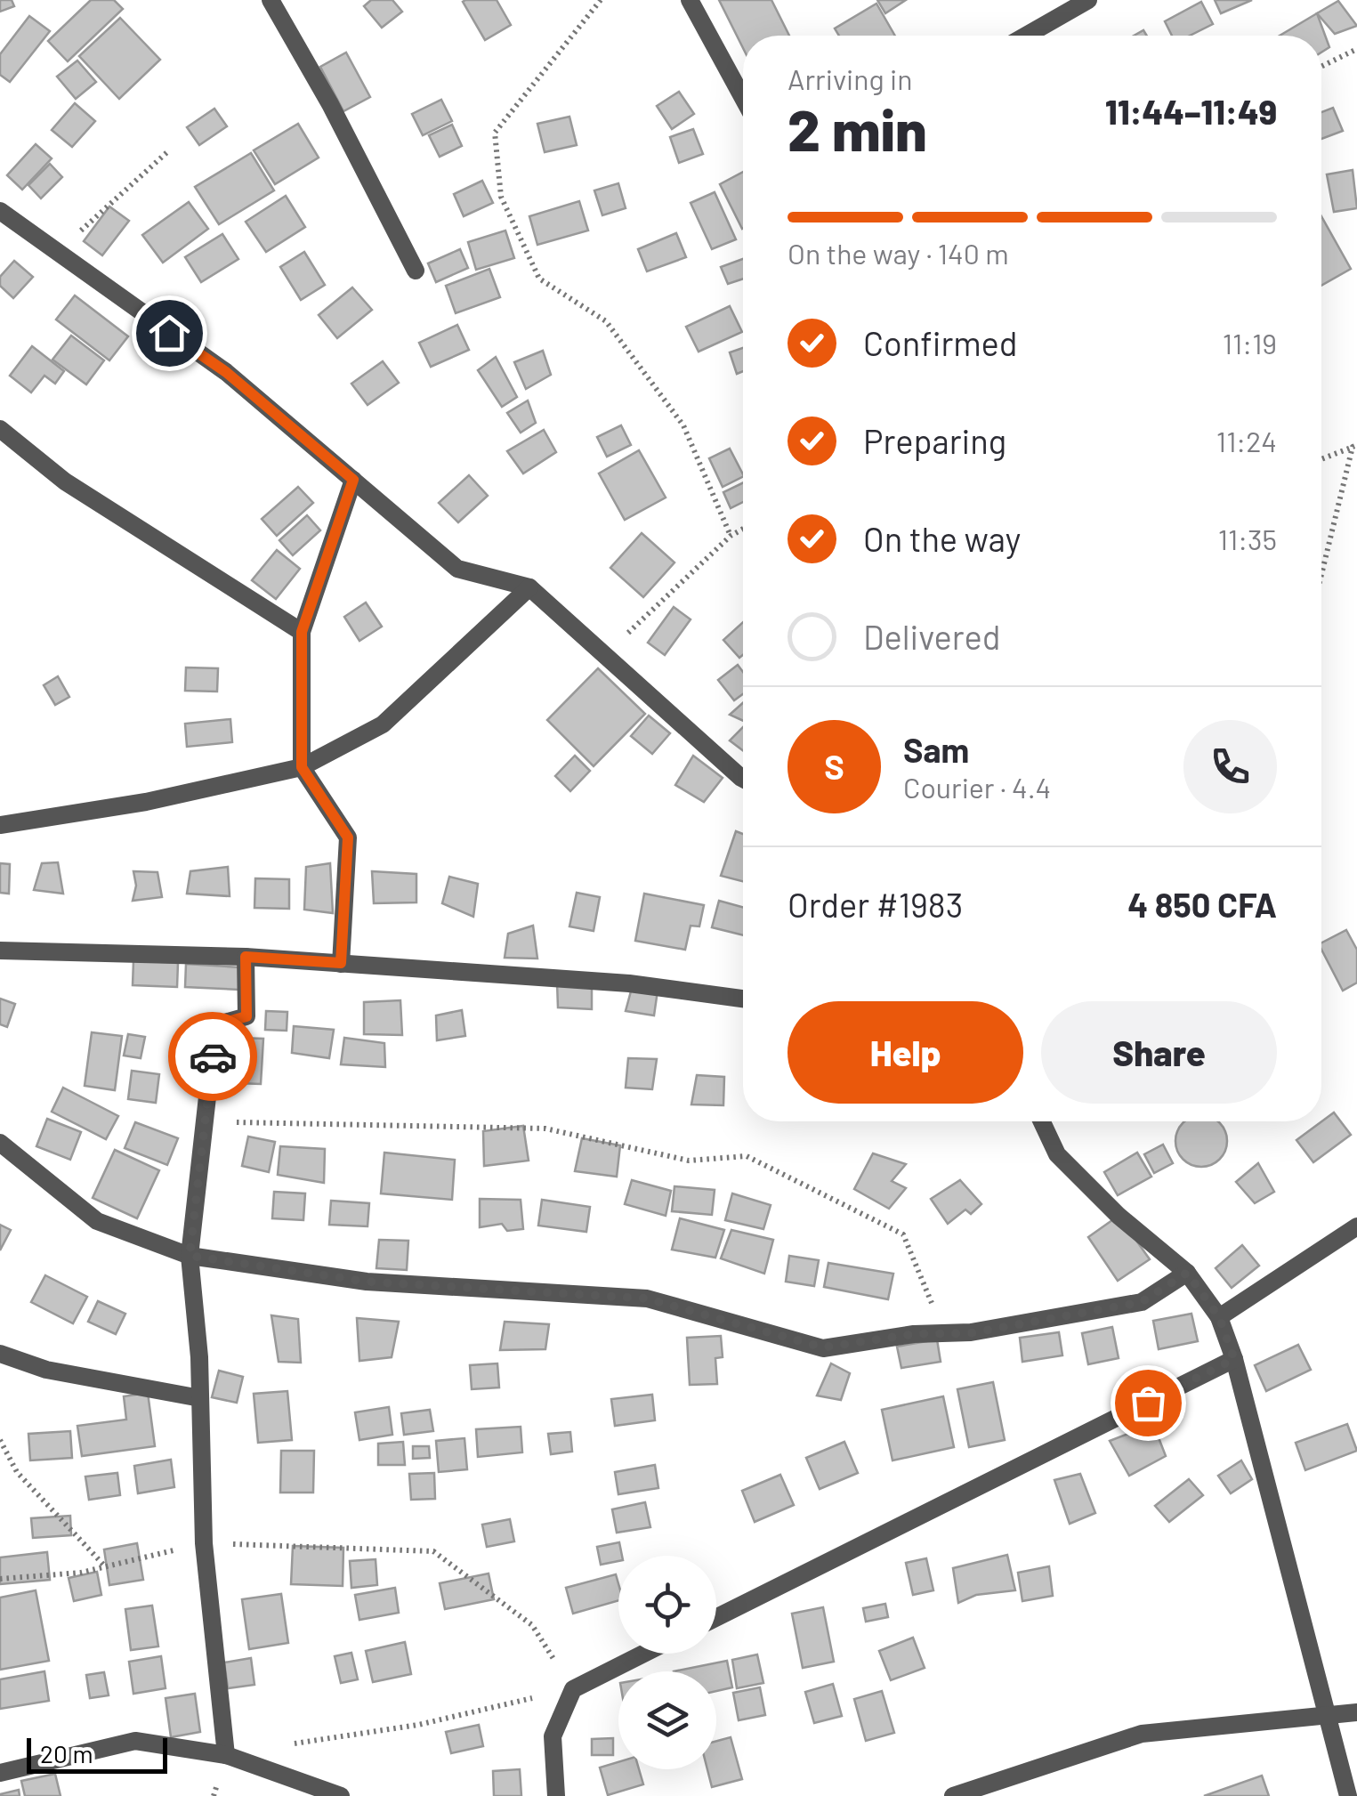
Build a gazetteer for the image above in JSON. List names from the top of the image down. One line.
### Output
{"scale_bar":"20 m","page":{"heading":["2 min","Arriving in","11:44–11:49"],"panel":["Sam","Courier · 4.4","Order #1983","4 850 CFA"],"bar":"On the way · 140 m","list":[["Confirmed","11:19"],["Preparing","11:24"],["On the way","11:35"],"Delivered"],"round":"S","buttons":["Help","Share"],"scale":"20 m"}}
